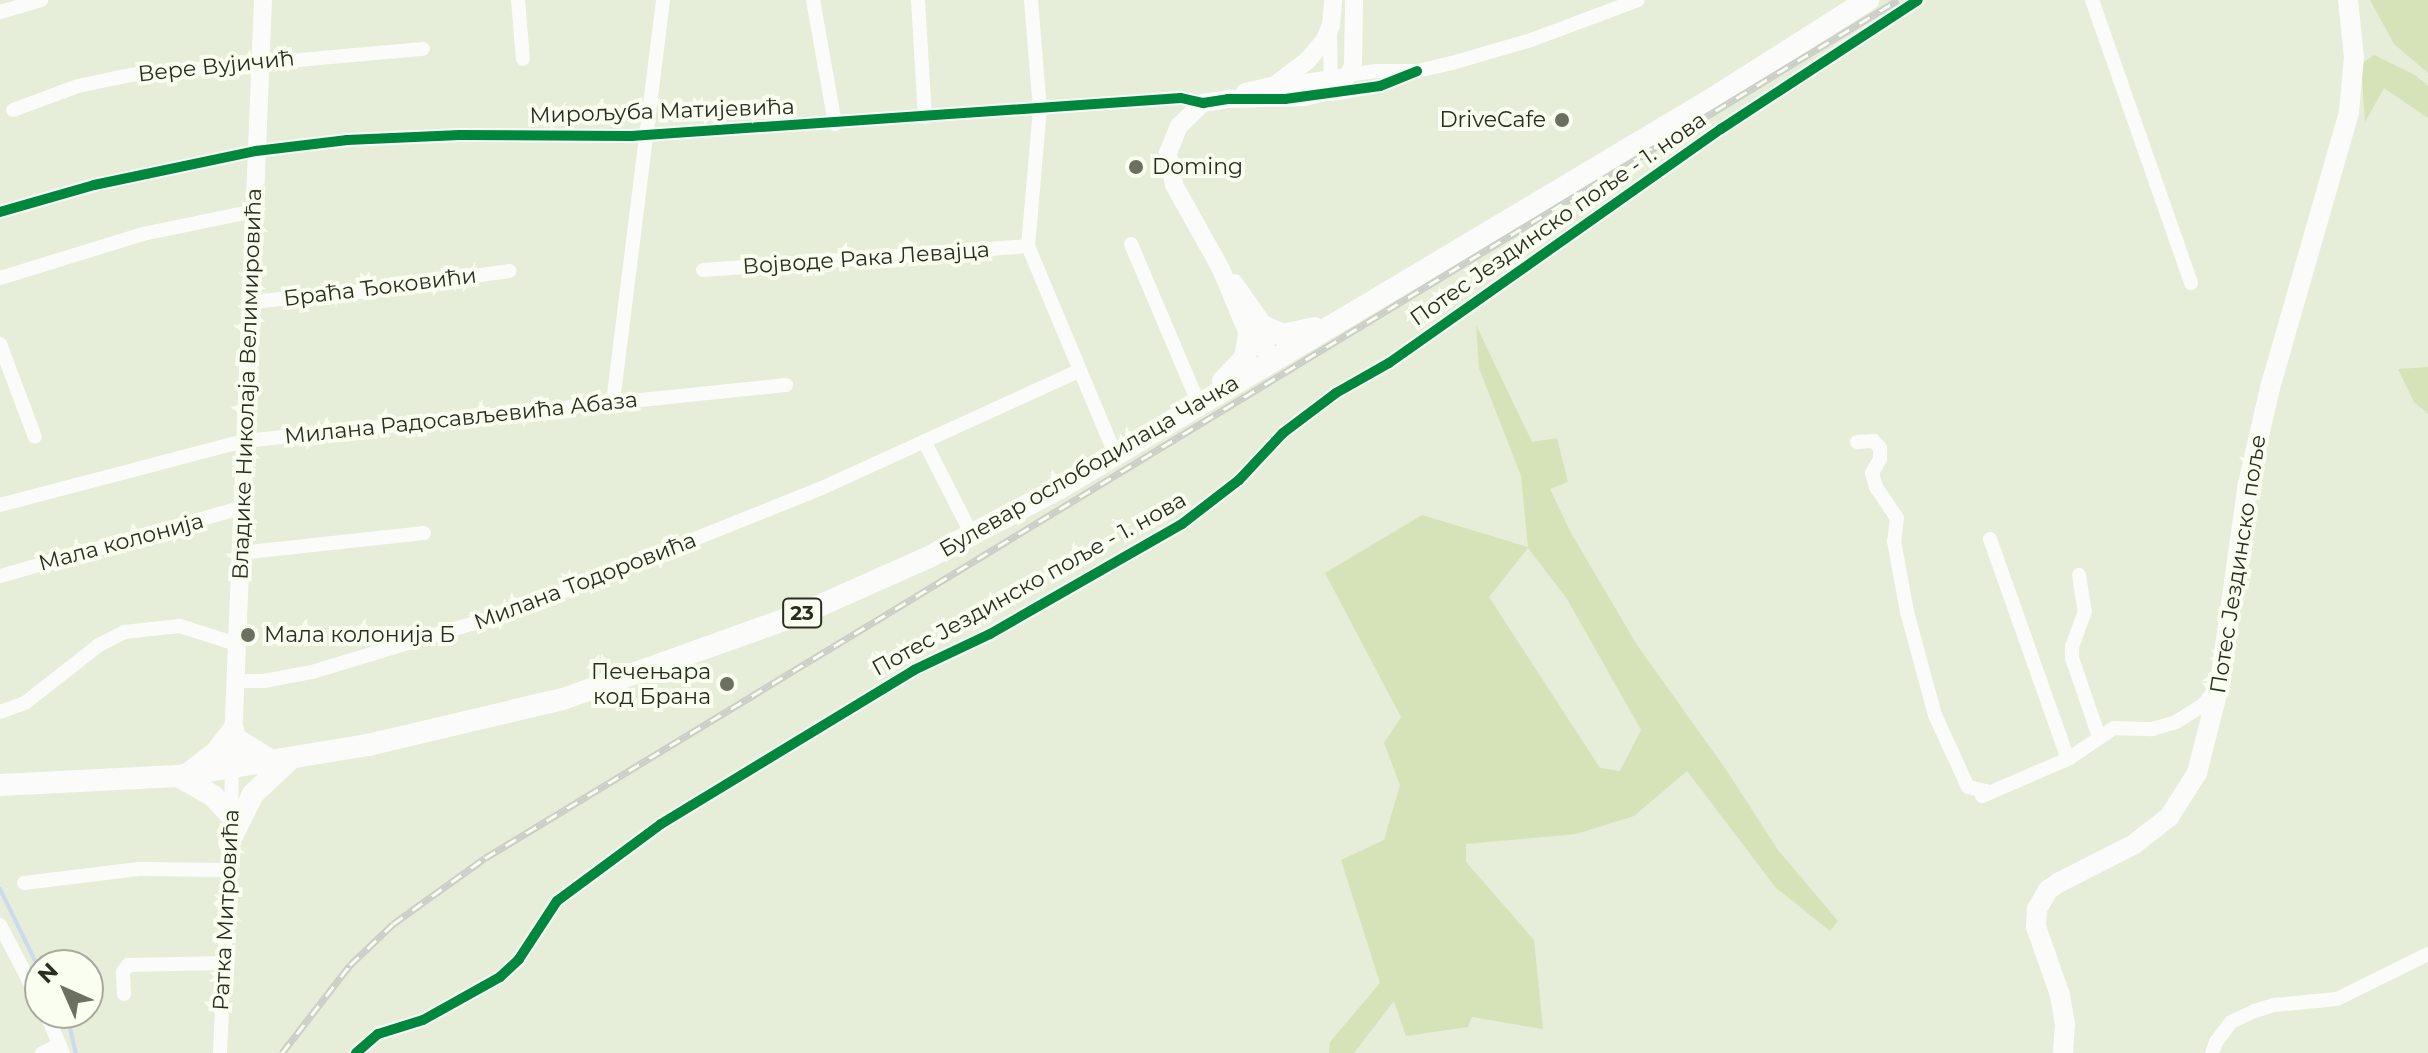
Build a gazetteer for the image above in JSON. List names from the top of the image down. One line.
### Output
{"streets":{"main road":["Булевар ослободилаца Чачка","Потес Јездинско поље","23"],"street":["Вере Вујичић","Мирољуба Матијевића","Потес Јездинско поље - 1. нова","Војводе Рака Левајца","Браћа Ђоковићи","Владике Николаја Велимировића","Милана Радосављевића Абаза","Мала колонија","Милана Тодоровића","Ратка Митровића"]},"crossings":[["Вере Вујичић","Владике Николаја Велимировића"],["Мирољуба Матијевића","Владике Николаја Велимировића"],["Браћа Ђоковићи","Владике Николаја Велимировића"],["Владике Николаја Велимировића","Милана Радосављевића Абаза"],["Владике Николаја Велимировића","Булевар ослободилаца Чачка"],["Владике Николаја Велимировића","Мала колонија"],["Владике Николаја Велимировића","Милана Тодоровића"],["Владике Николаја Велимировића","Ратка Митровића"],["Булевар ослободилаца Чачка","Ратка Митровића"]],"places":["DriveCafe","Doming","Мала колонија Б","Печењара код Брана"],"north":"top left"}
